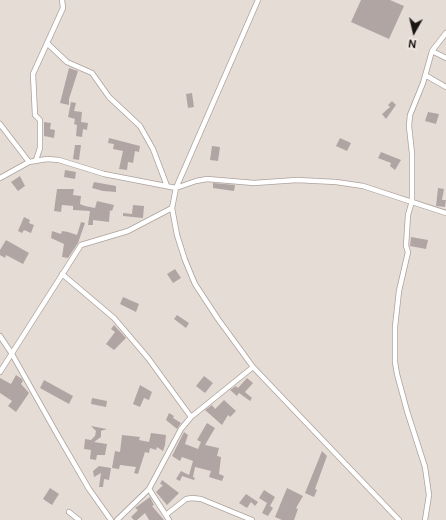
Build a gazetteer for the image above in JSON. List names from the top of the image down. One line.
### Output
{"north":"bottom"}
